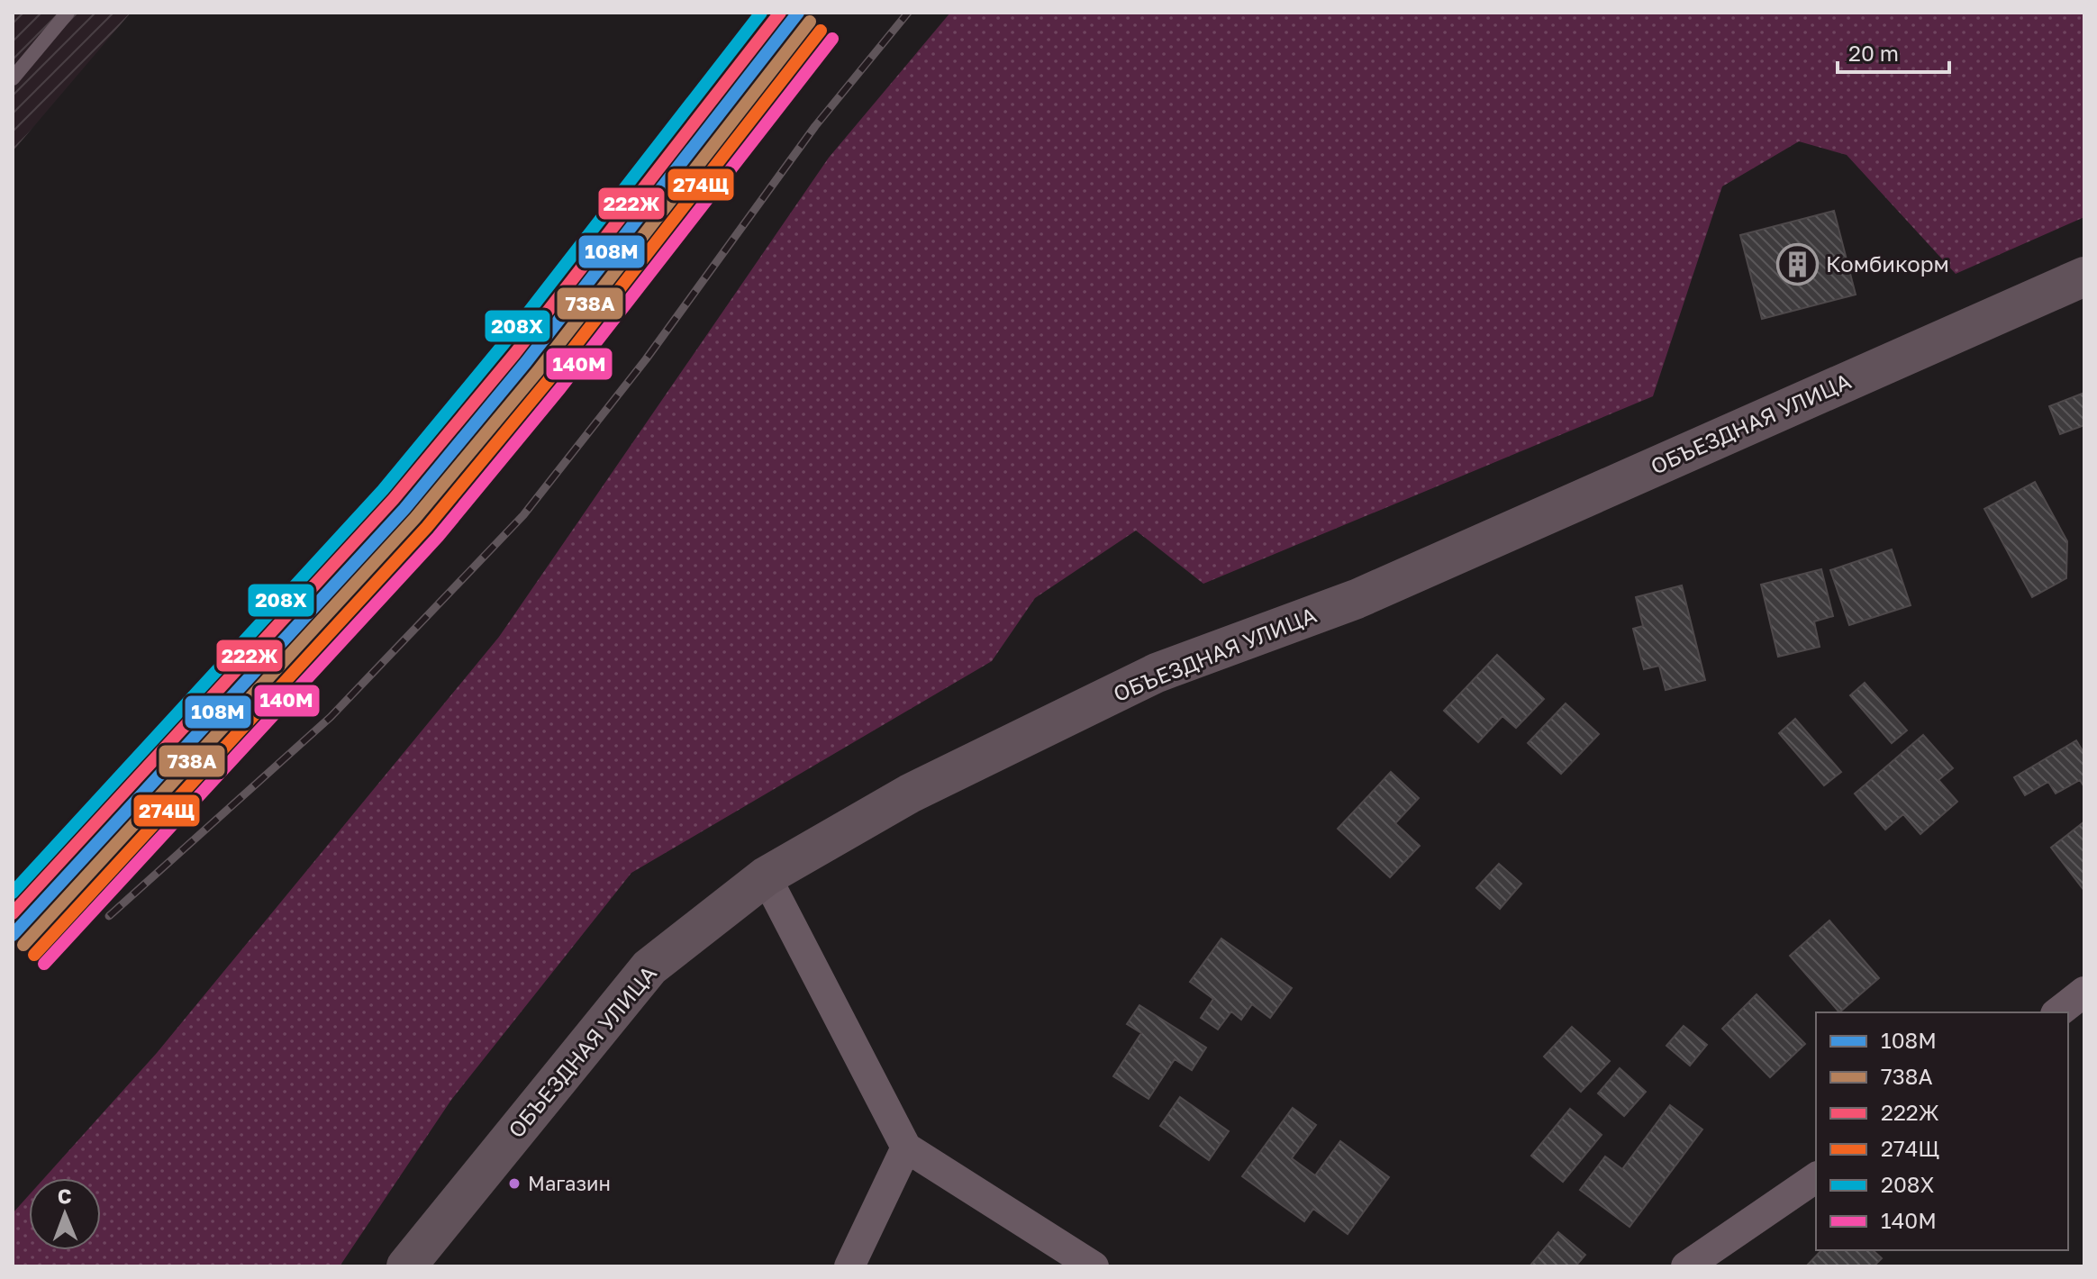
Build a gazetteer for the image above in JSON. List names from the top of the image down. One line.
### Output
{"streets":{"street":["ОБЪЕЗДНАЯ УЛИЦА"]},"places":{"building":["Комбикорм"],"other":["Магазин"]},"lines":["transit line 108М","transit line 222Ж","transit line 208Х","transit line 738А","transit line 274Щ","transit line 140М"],"legend":["108М","738А","222Ж","274Щ","208Х","140М"],"scale_bar":"20 m","north":"top"}
